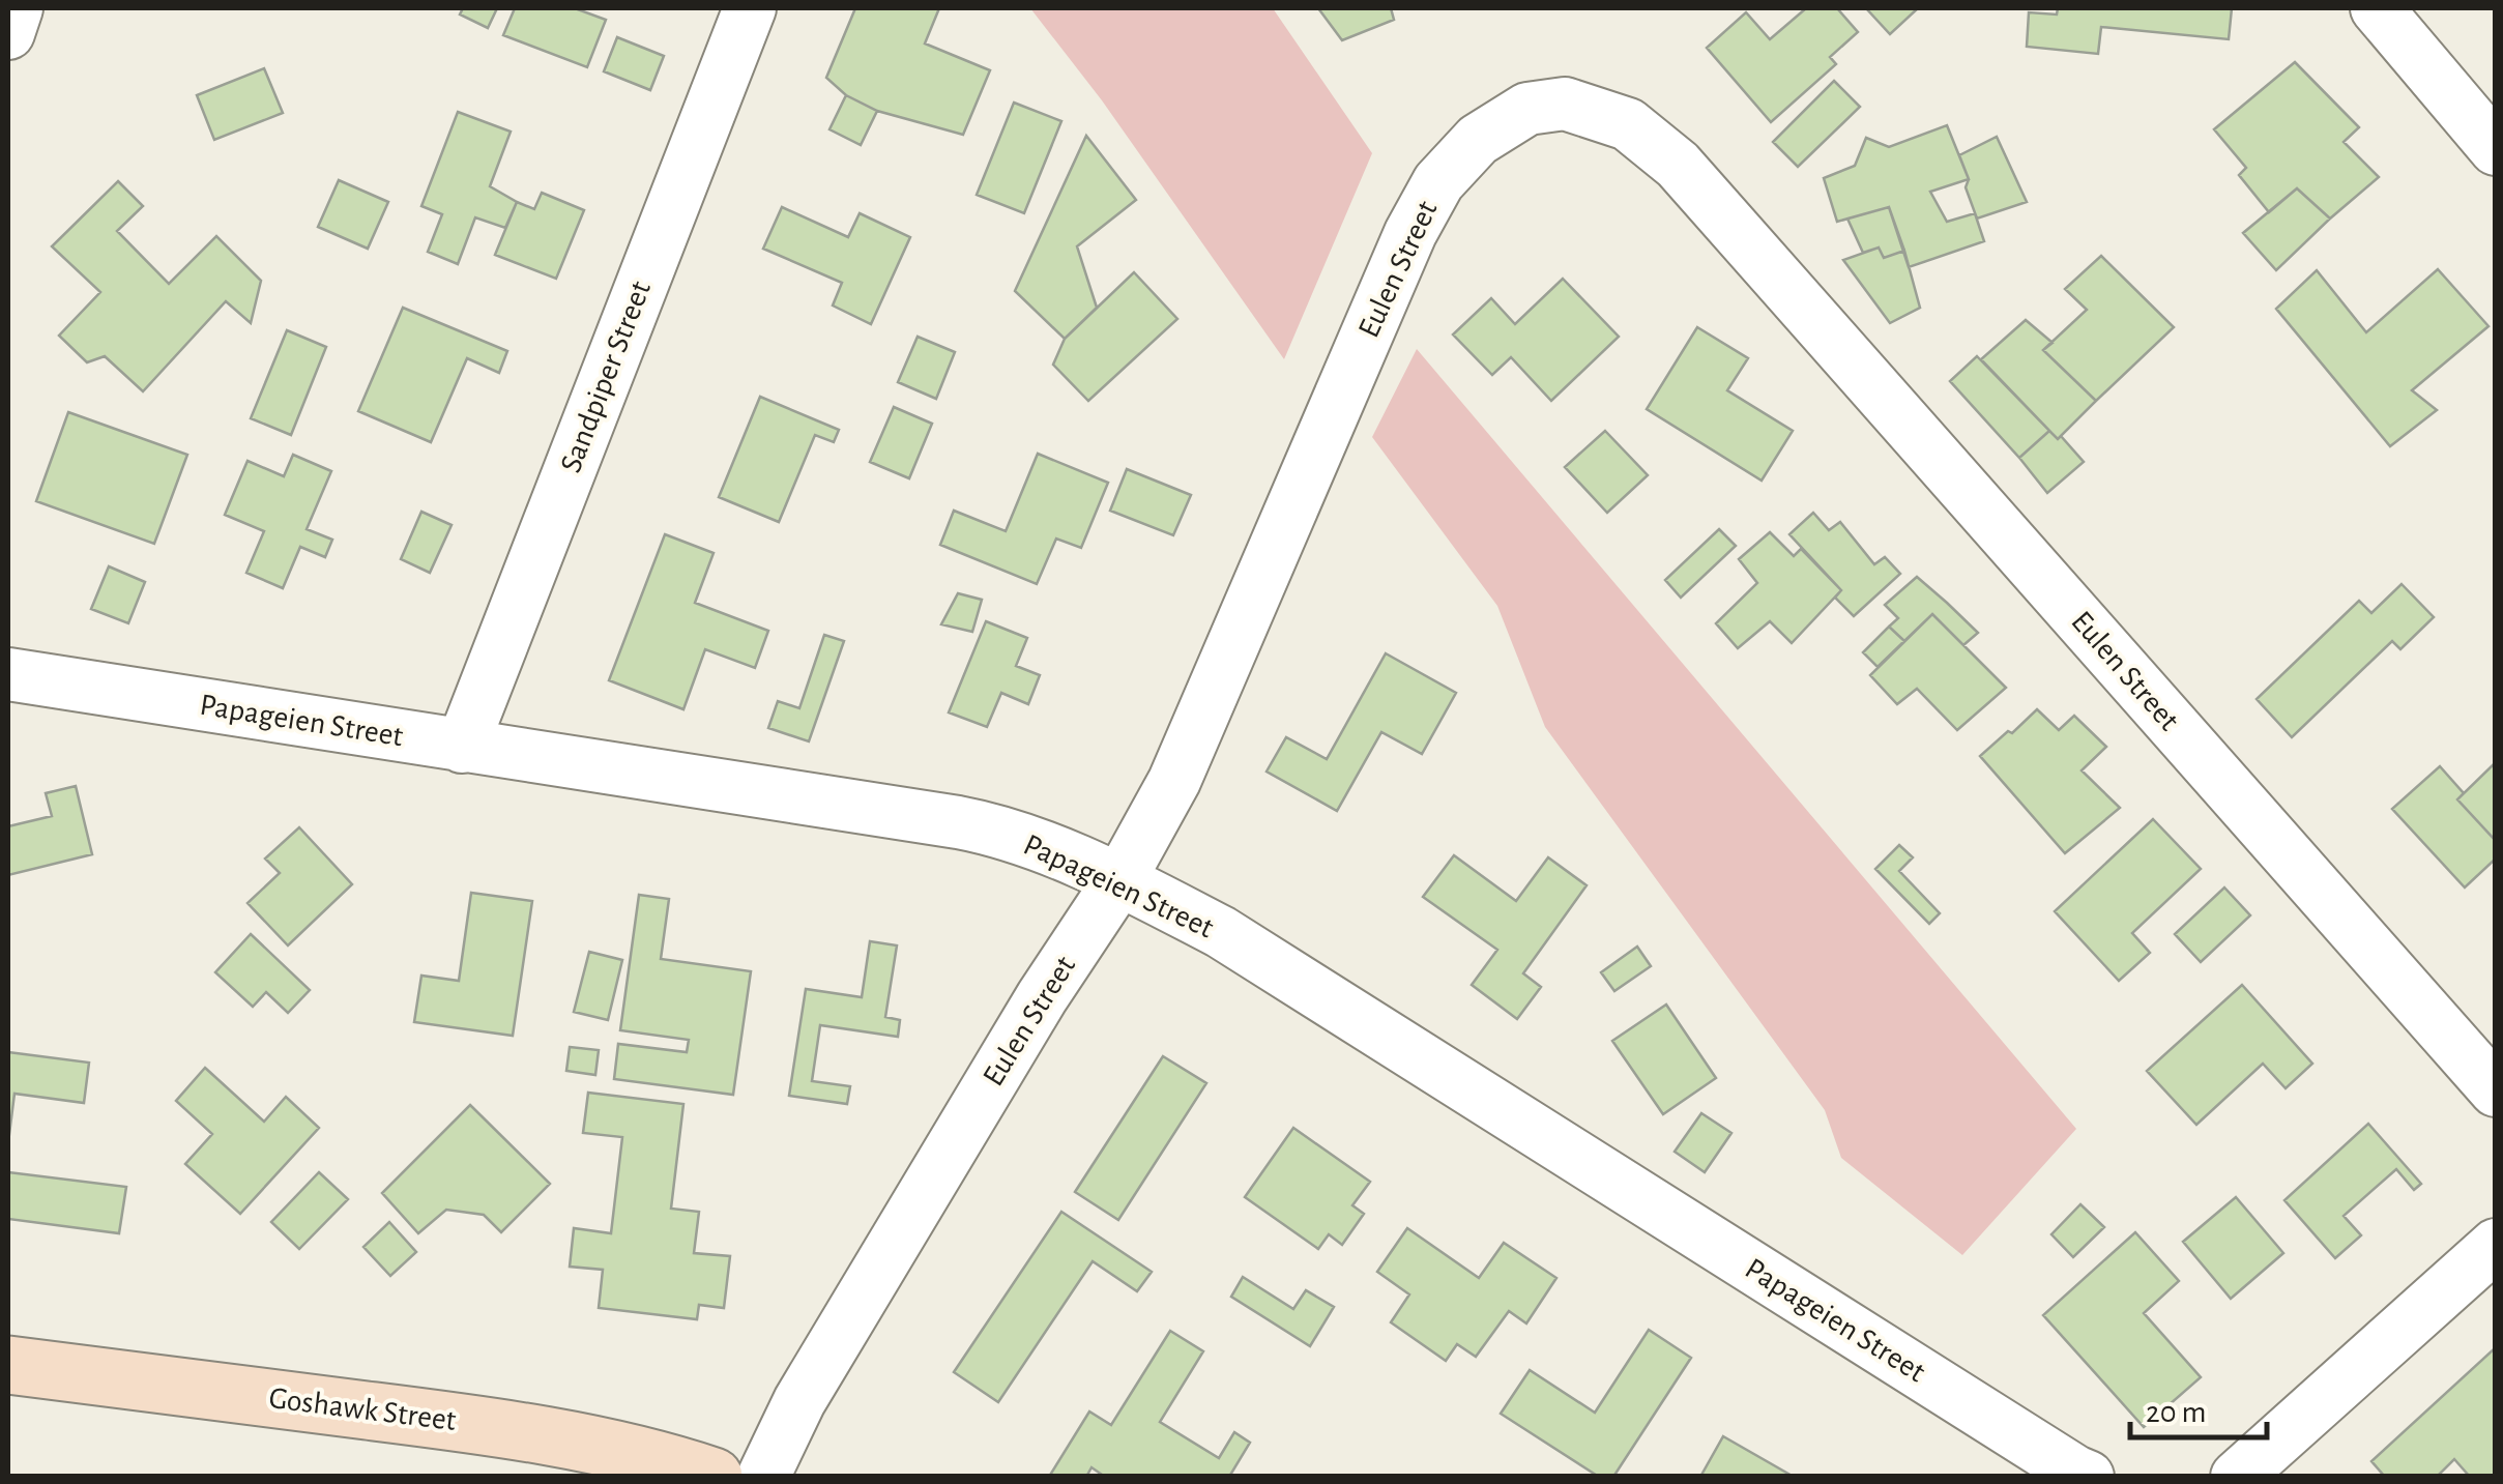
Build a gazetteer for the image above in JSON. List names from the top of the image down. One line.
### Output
{"streets":{"street":["Eulen Street","Sandpiper Street","Papageien Street","Goshawk Street"]},"crossings":[["Eulen Street","Papageien Street"],["Sandpiper Street","Papageien Street"]],"scale_bar":"20 m"}
